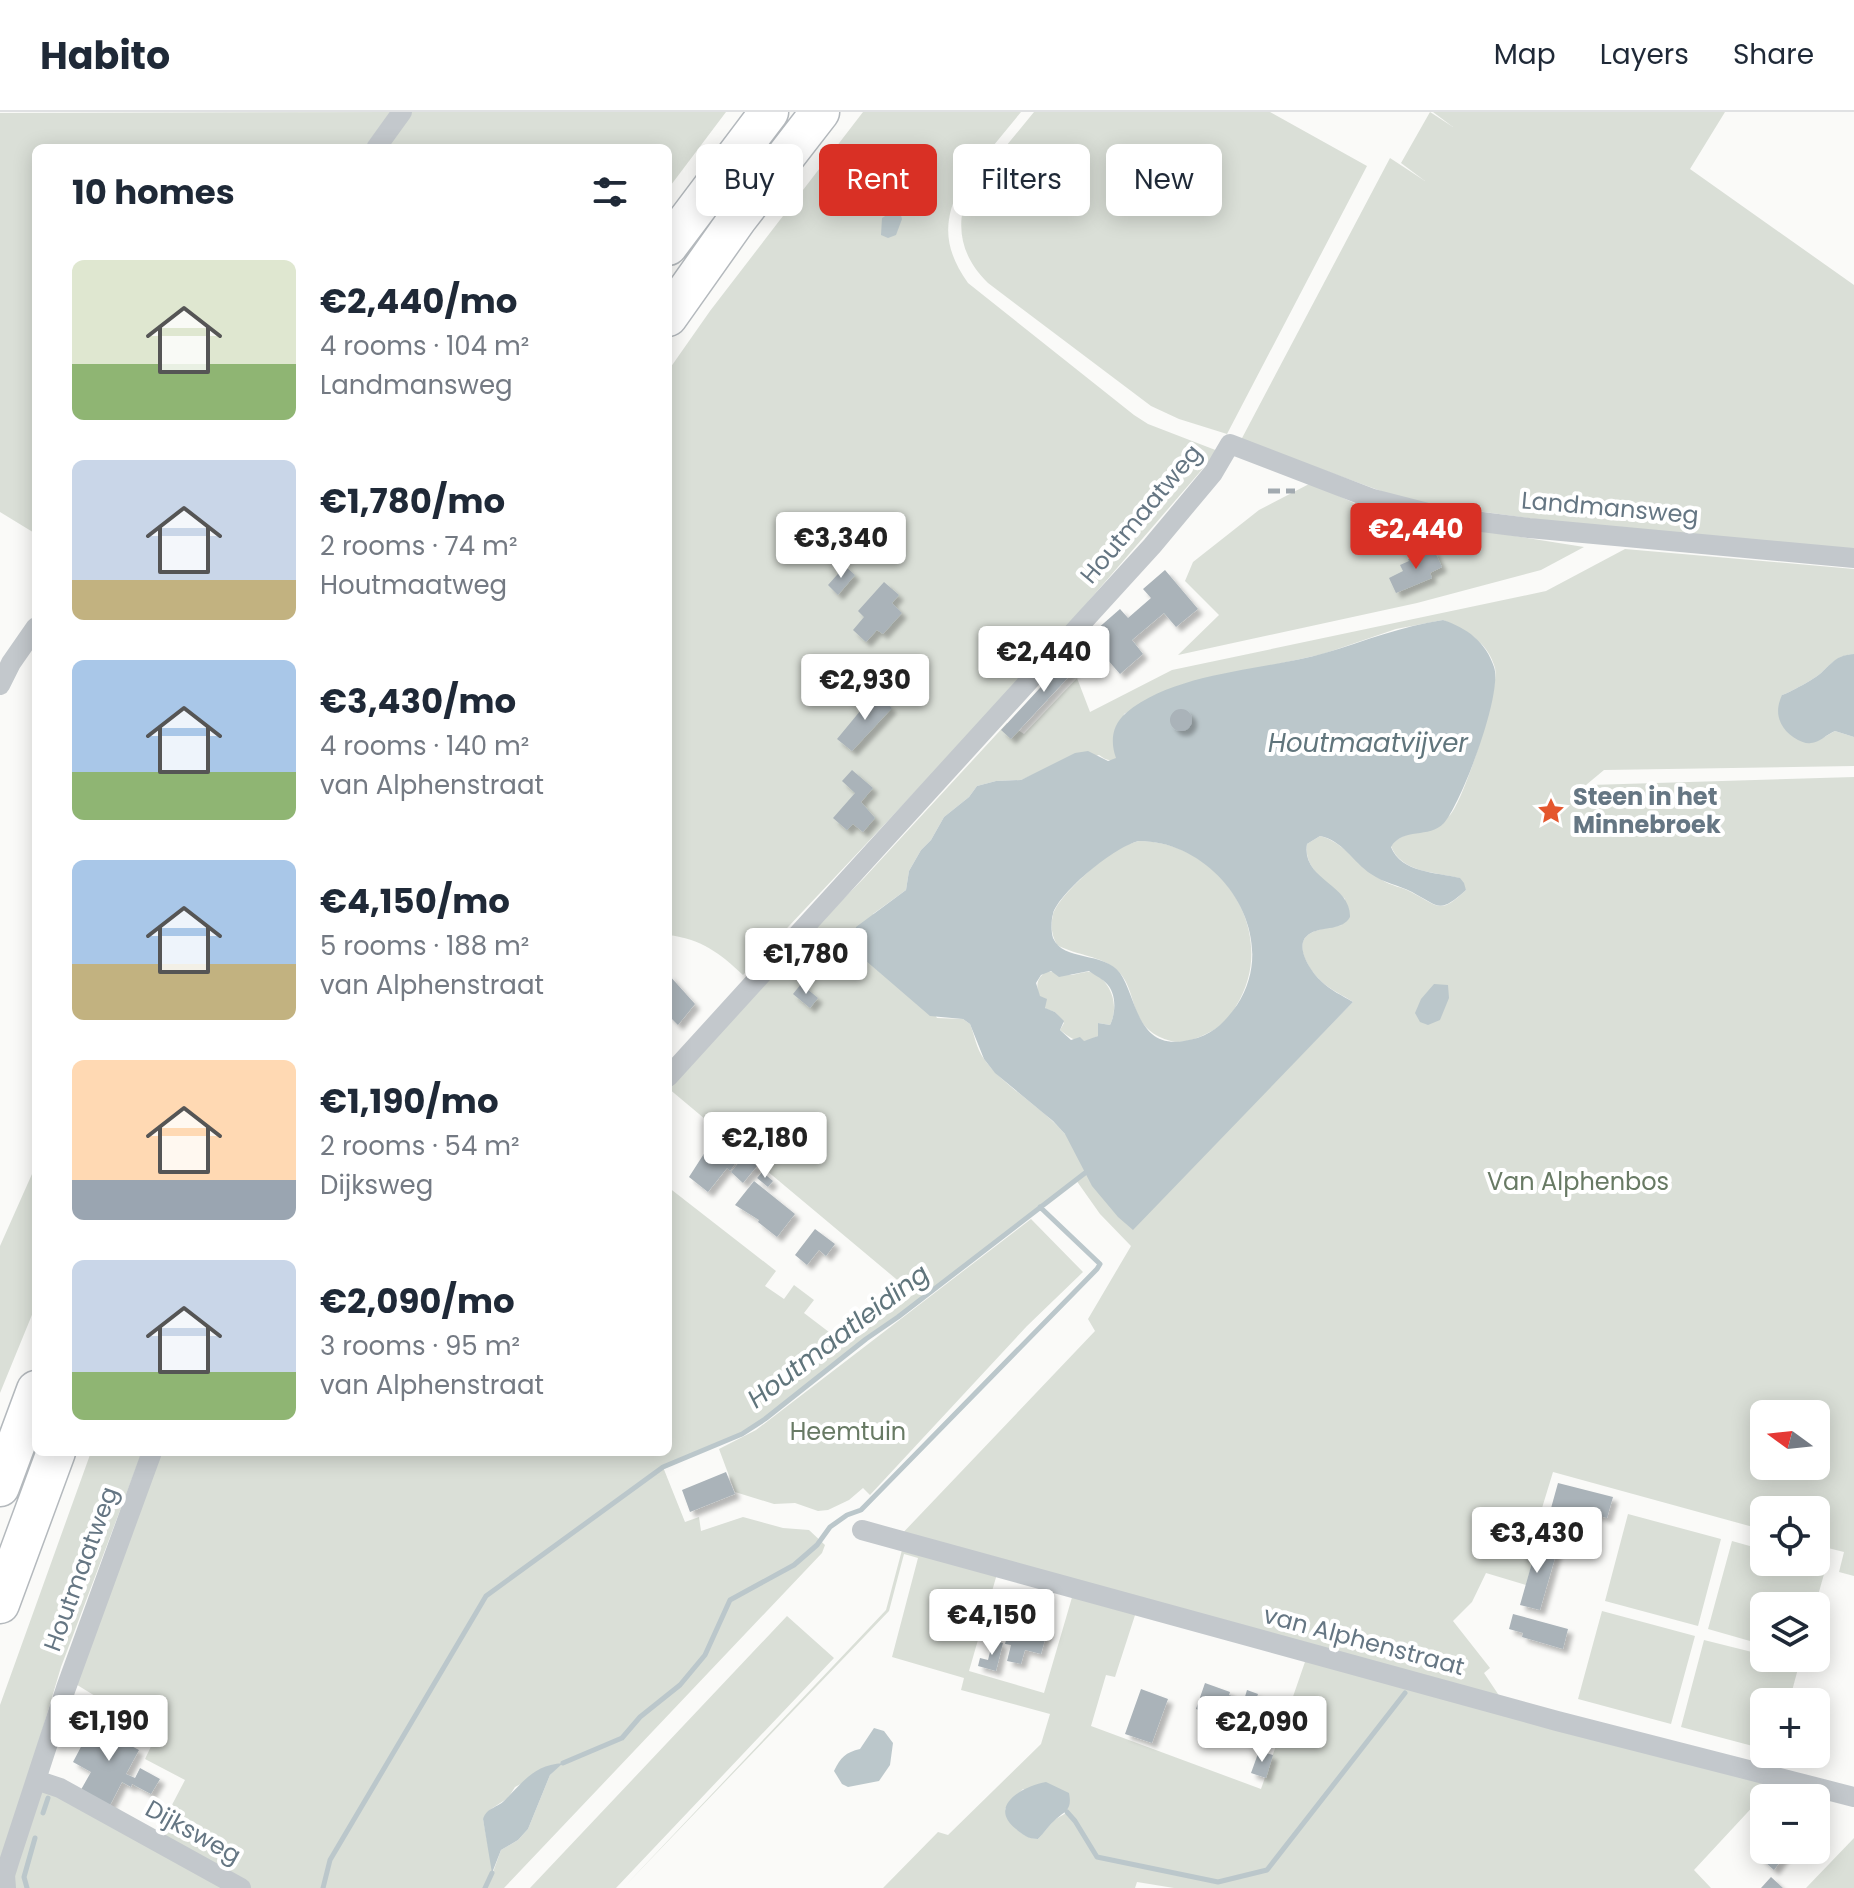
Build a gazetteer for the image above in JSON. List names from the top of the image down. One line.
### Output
{"streets":{"street":["Landmansweg","Houtmaatweg","van Alphenstraat","Dijksweg"]},"crossings":[["Landmansweg","Houtmaatweg"],["Houtmaatweg","Dijksweg"]],"water":["Houtmaatvijver","Houtmaatleiding"],"parks":["Van Alphenbos","Heemtuin"],"places":{"place":["Steen in het Minnebroek"]},"north":"left","page":{"header":"Habito","nav":["Map","Layers","Share"],"chip":["Buy","Rent","Filters","New"],"heading":"10 homes","list":[{"name":"€2,440/mo","note":"4 rooms · 104 m² · Landmansweg"},{"name":"€1,780/mo","note":"2 rooms · 74 m² · Houtmaatweg"},{"name":"€3,430/mo","note":"4 rooms · 140 m² · van Alphenstraat"},{"name":"€4,150/mo","note":"5 rooms · 188 m² · van Alphenstraat"},{"name":"€1,190/mo","note":"2 rooms · 54 m² · Dijksweg"},{"name":"€2,090/mo","note":"3 rooms · 95 m² · van Alphenstraat"}],"price":["€2,440","€3,340","€2,440","€2,930","€1,780","€2,180","€3,430","€4,150","€1,190","€2,090"],"map_buttons":["+","−"]}}
